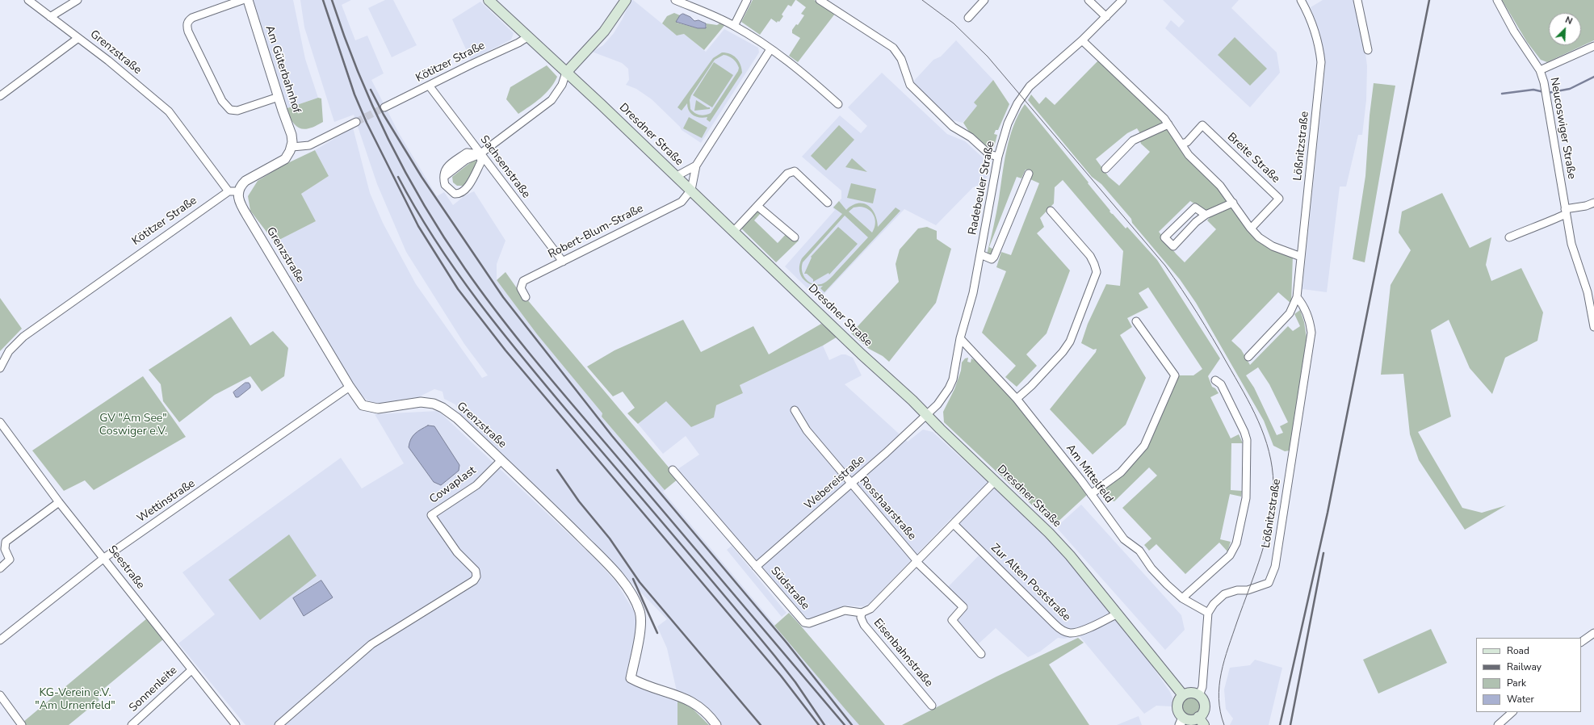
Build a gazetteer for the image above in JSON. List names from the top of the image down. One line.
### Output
{"streets":{"main road":["Dresdner Straße"],"street":["Grenzstraße","Kötitzer Straße","Am Güterbahnhof","Neucoswiger Straße","Lößnitzstraße","Breite Straße","Sachsenstraße","Radebeuler Straße","Robert-Blum-Straße","Am Mittelfeld","Webereistraße","Cowaplast","Wettinstraße","Rosshaarstraße","Seestraße","Zur Alten Poststraße","Südstraße","Eisenbahnstraße","Sonnenleite"]},"crossings":[["Grenzstraße","Kötitzer Straße"],["Grenzstraße","Cowaplast"],["Grenzstraße","Wettinstraße"],["Kötitzer Straße","Dresdner Straße"],["Kötitzer Straße","Sachsenstraße"],["Dresdner Straße","Radebeuler Straße"],["Dresdner Straße","Robert-Blum-Straße"],["Dresdner Straße","Webereistraße"],["Dresdner Straße","Zur Alten Poststraße"],["Lößnitzstraße","Am Mittelfeld"],["Sachsenstraße","Robert-Blum-Straße"],["Radebeuler Straße","Am Mittelfeld"],["Radebeuler Straße","Webereistraße"],["Webereistraße","Rosshaarstraße"],["Webereistraße","Südstraße"],["Wettinstraße","Seestraße"],["Seestraße","Sonnenleite"],["Südstraße","Eisenbahnstraße"]],"parks":["GV \"Am See\" Coswiger e.V.","KG-Verein e.V. \"Am Urnenfeld\""],"legend":["Road","Railway","Park","Water"],"north":"top right"}
